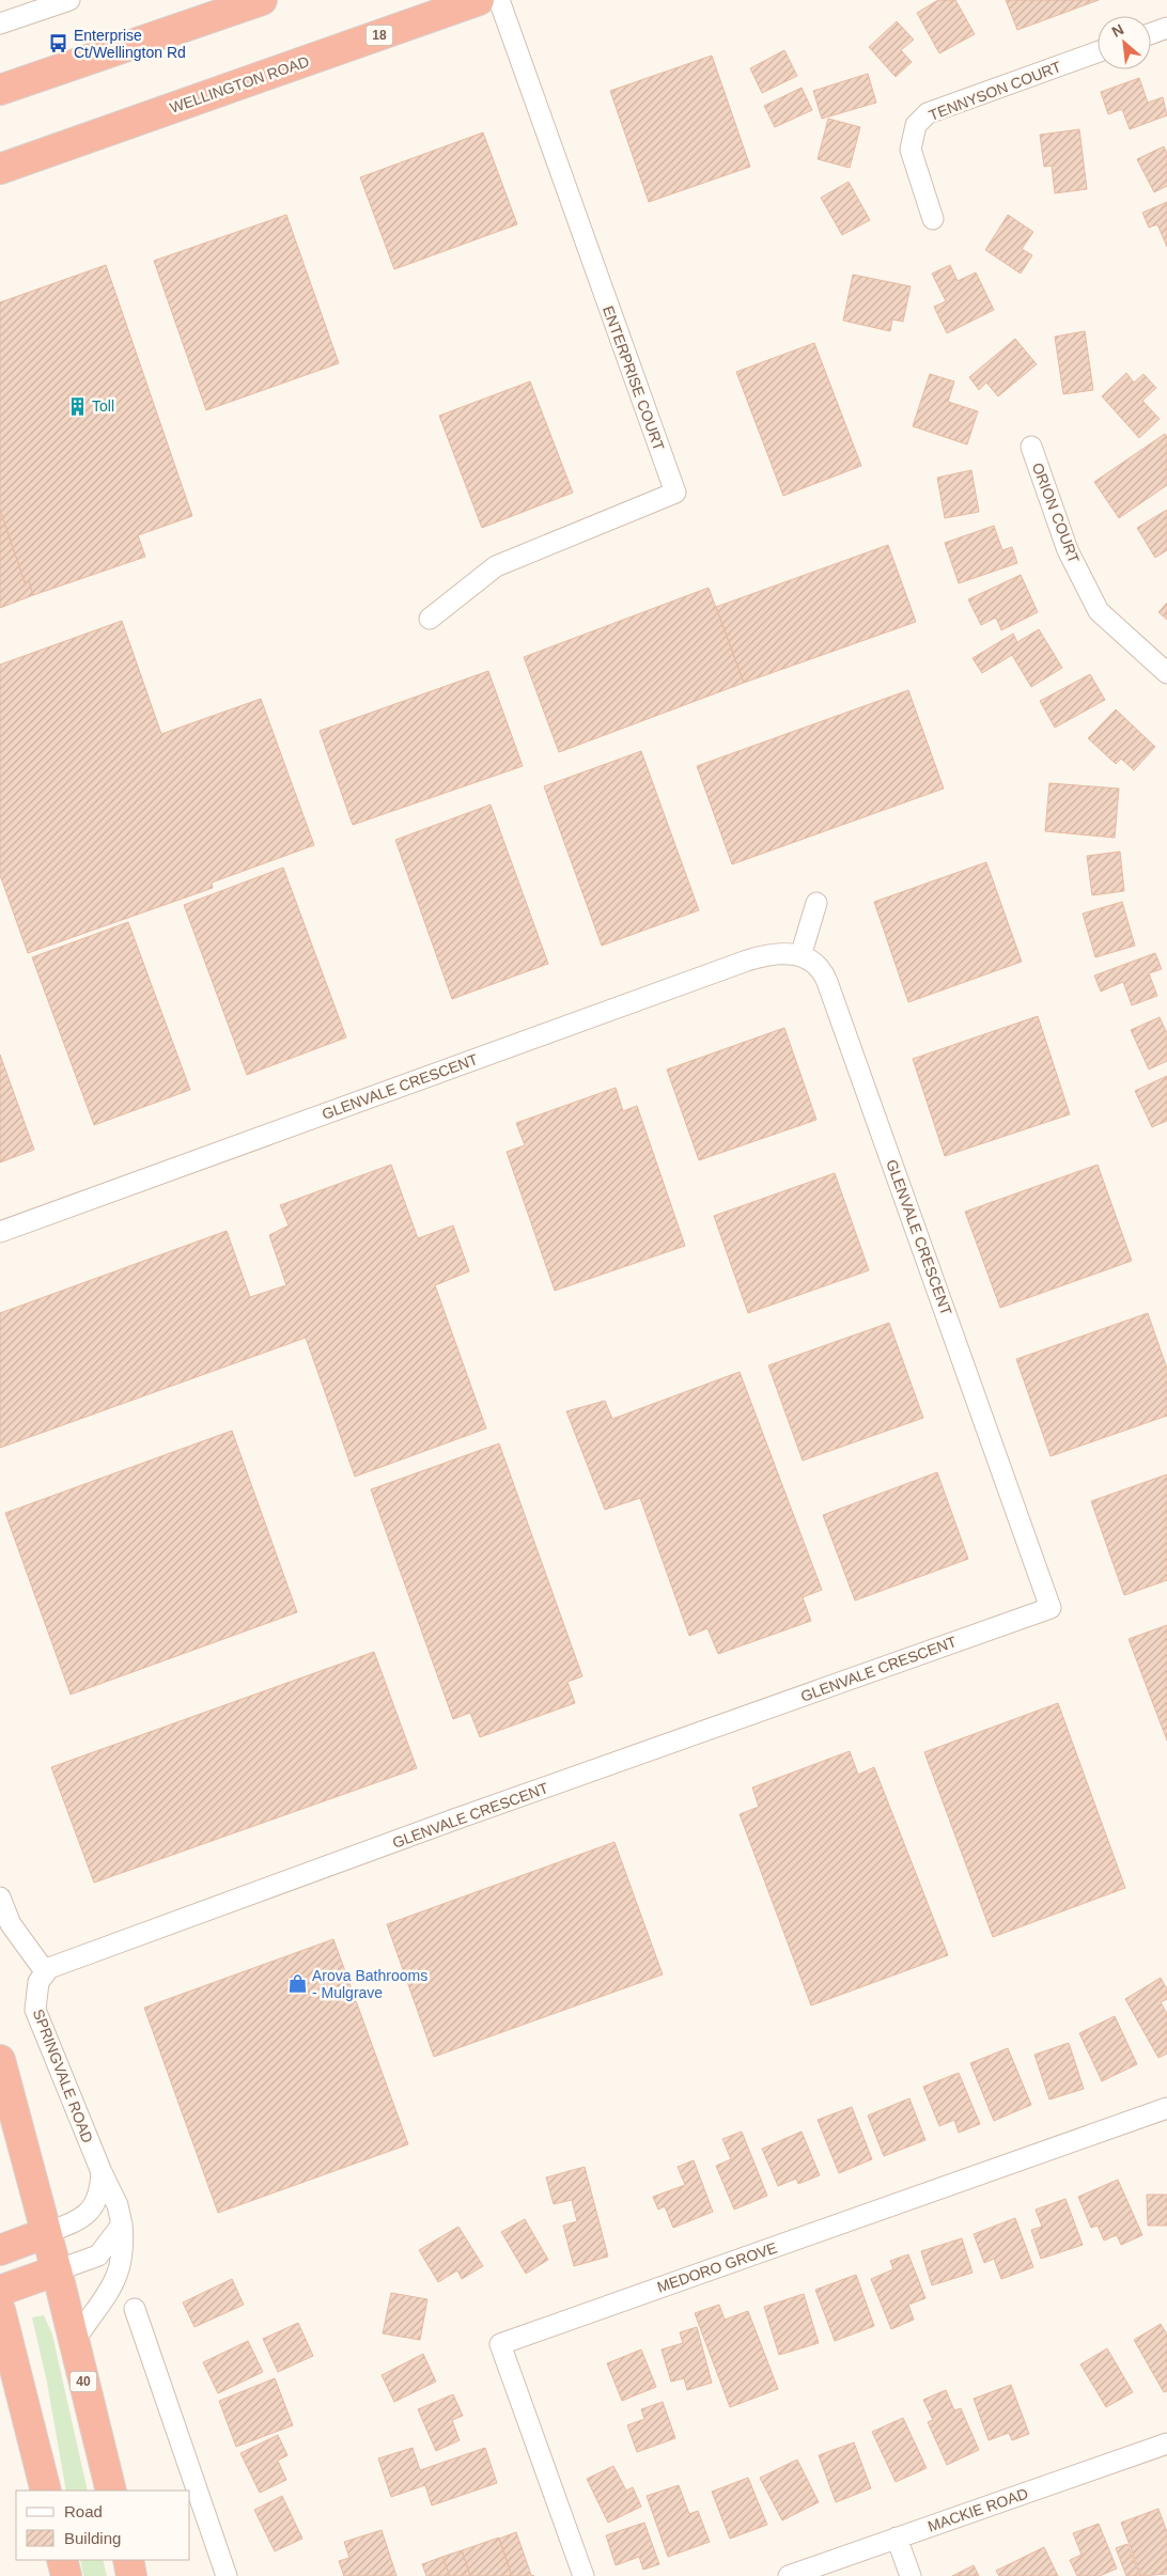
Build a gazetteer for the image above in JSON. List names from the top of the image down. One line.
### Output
{"streets":{"highway":["18","WELLINGTON ROAD","40"],"street":["TENNYSON COURT","ENTERPRISE COURT","ORION COURT","GLENVALE CRESCENT","SPRINGVALE ROAD","MEDORO GROVE","MACKIE ROAD"]},"crossings":[["GLENVALE CRESCENT","SPRINGVALE ROAD"],["SPRINGVALE ROAD","40"]],"places":{"bus stop":["Enterprise Ct/Wellington Rd"],"building":["Toll"],"shop":["Arova Bathrooms - Mulgrave"]},"legend":["Road","Building"],"north":"top left"}
